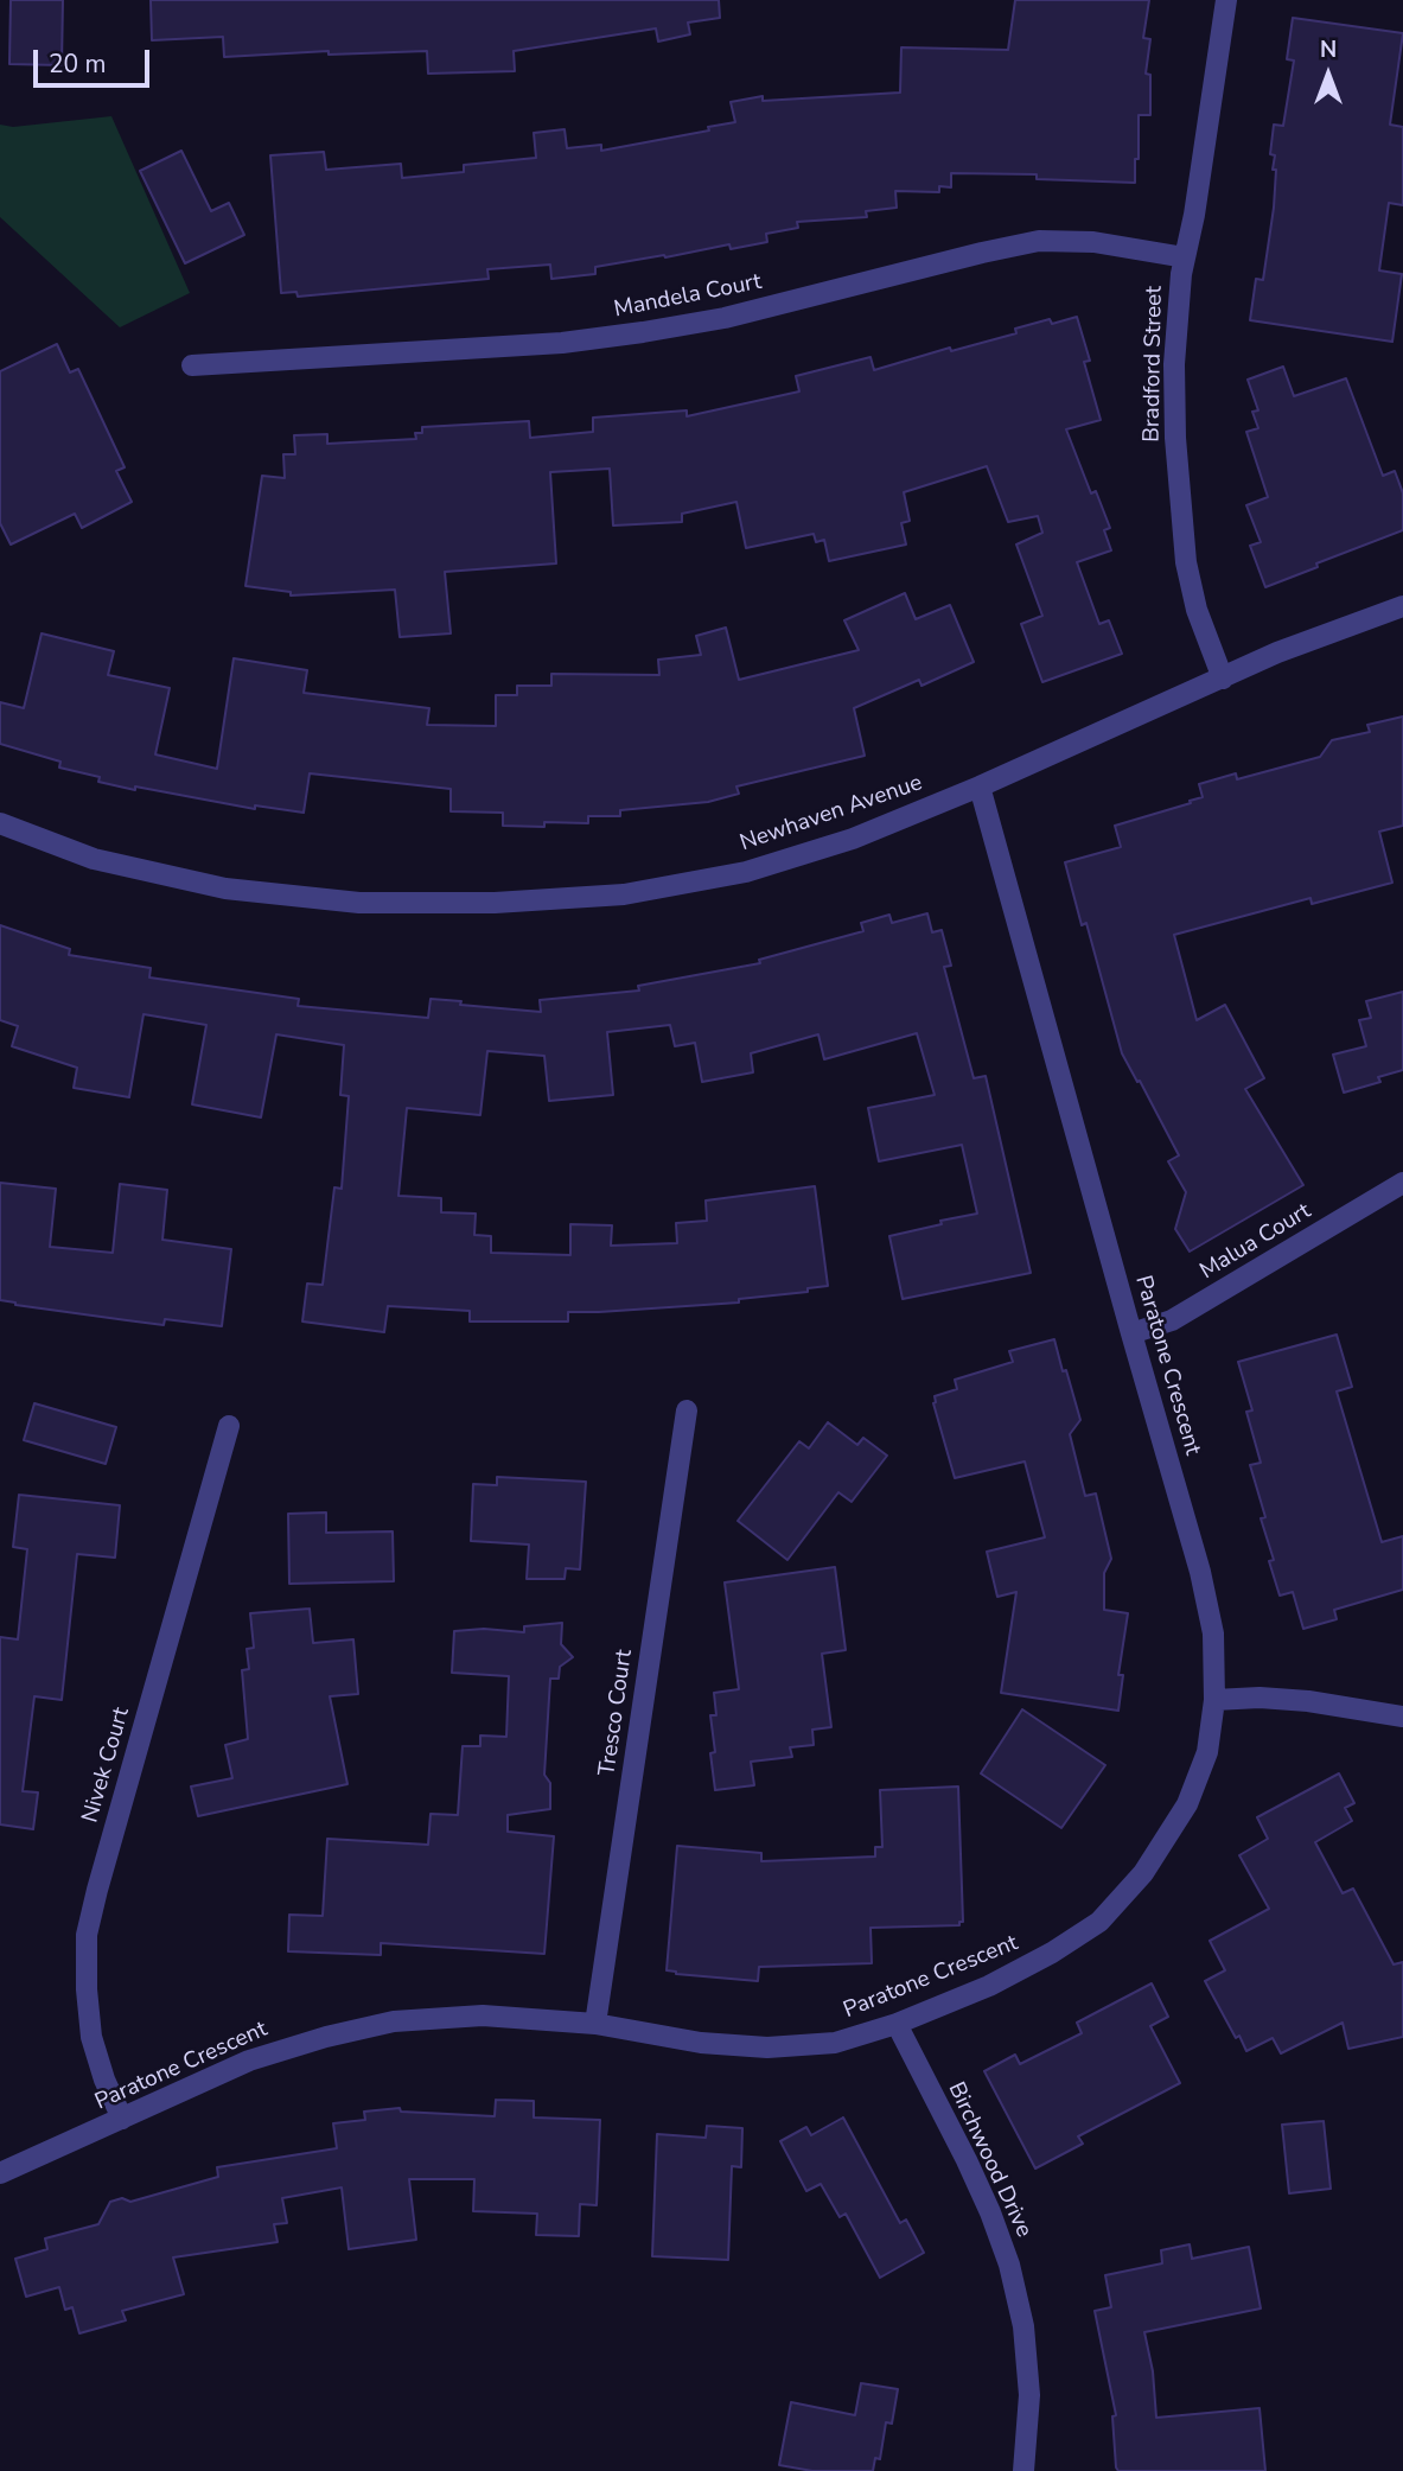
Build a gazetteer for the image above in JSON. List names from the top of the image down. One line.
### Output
{"streets":{"street":["Mandela Court","Bradford Street","Newhaven Avenue","Malua Court","Paratone Crescent","Tresco Court","Nivek Court","Birchwood Drive"]},"crossings":[["Mandela Court","Bradford Street"],["Bradford Street","Newhaven Avenue"],["Newhaven Avenue","Paratone Crescent"],["Malua Court","Paratone Crescent"],["Paratone Crescent","Tresco Court"],["Paratone Crescent","Nivek Court"],["Paratone Crescent","Birchwood Drive"]],"scale_bar":"20 m","north":"top"}
